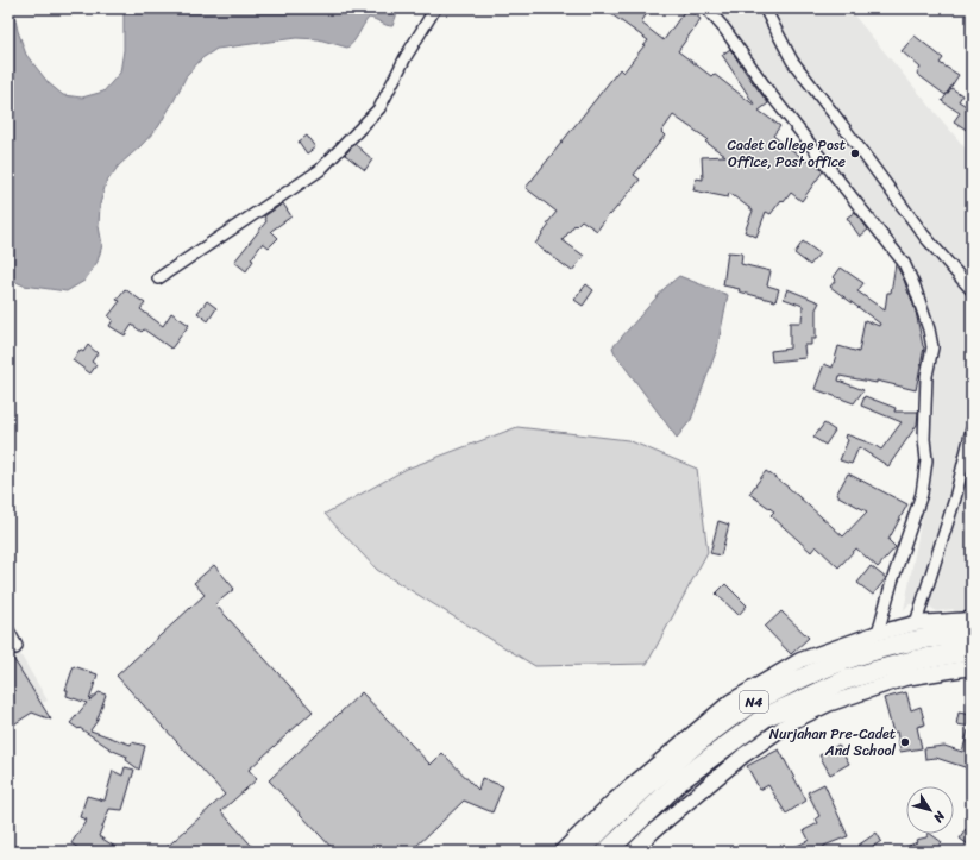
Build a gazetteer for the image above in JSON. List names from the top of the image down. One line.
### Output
{"streets":{"highway":["N4"]},"places":["Cadet College Post Office, Post office","Nurjahan Pre-Cadet And School"],"north":"bottom right"}
